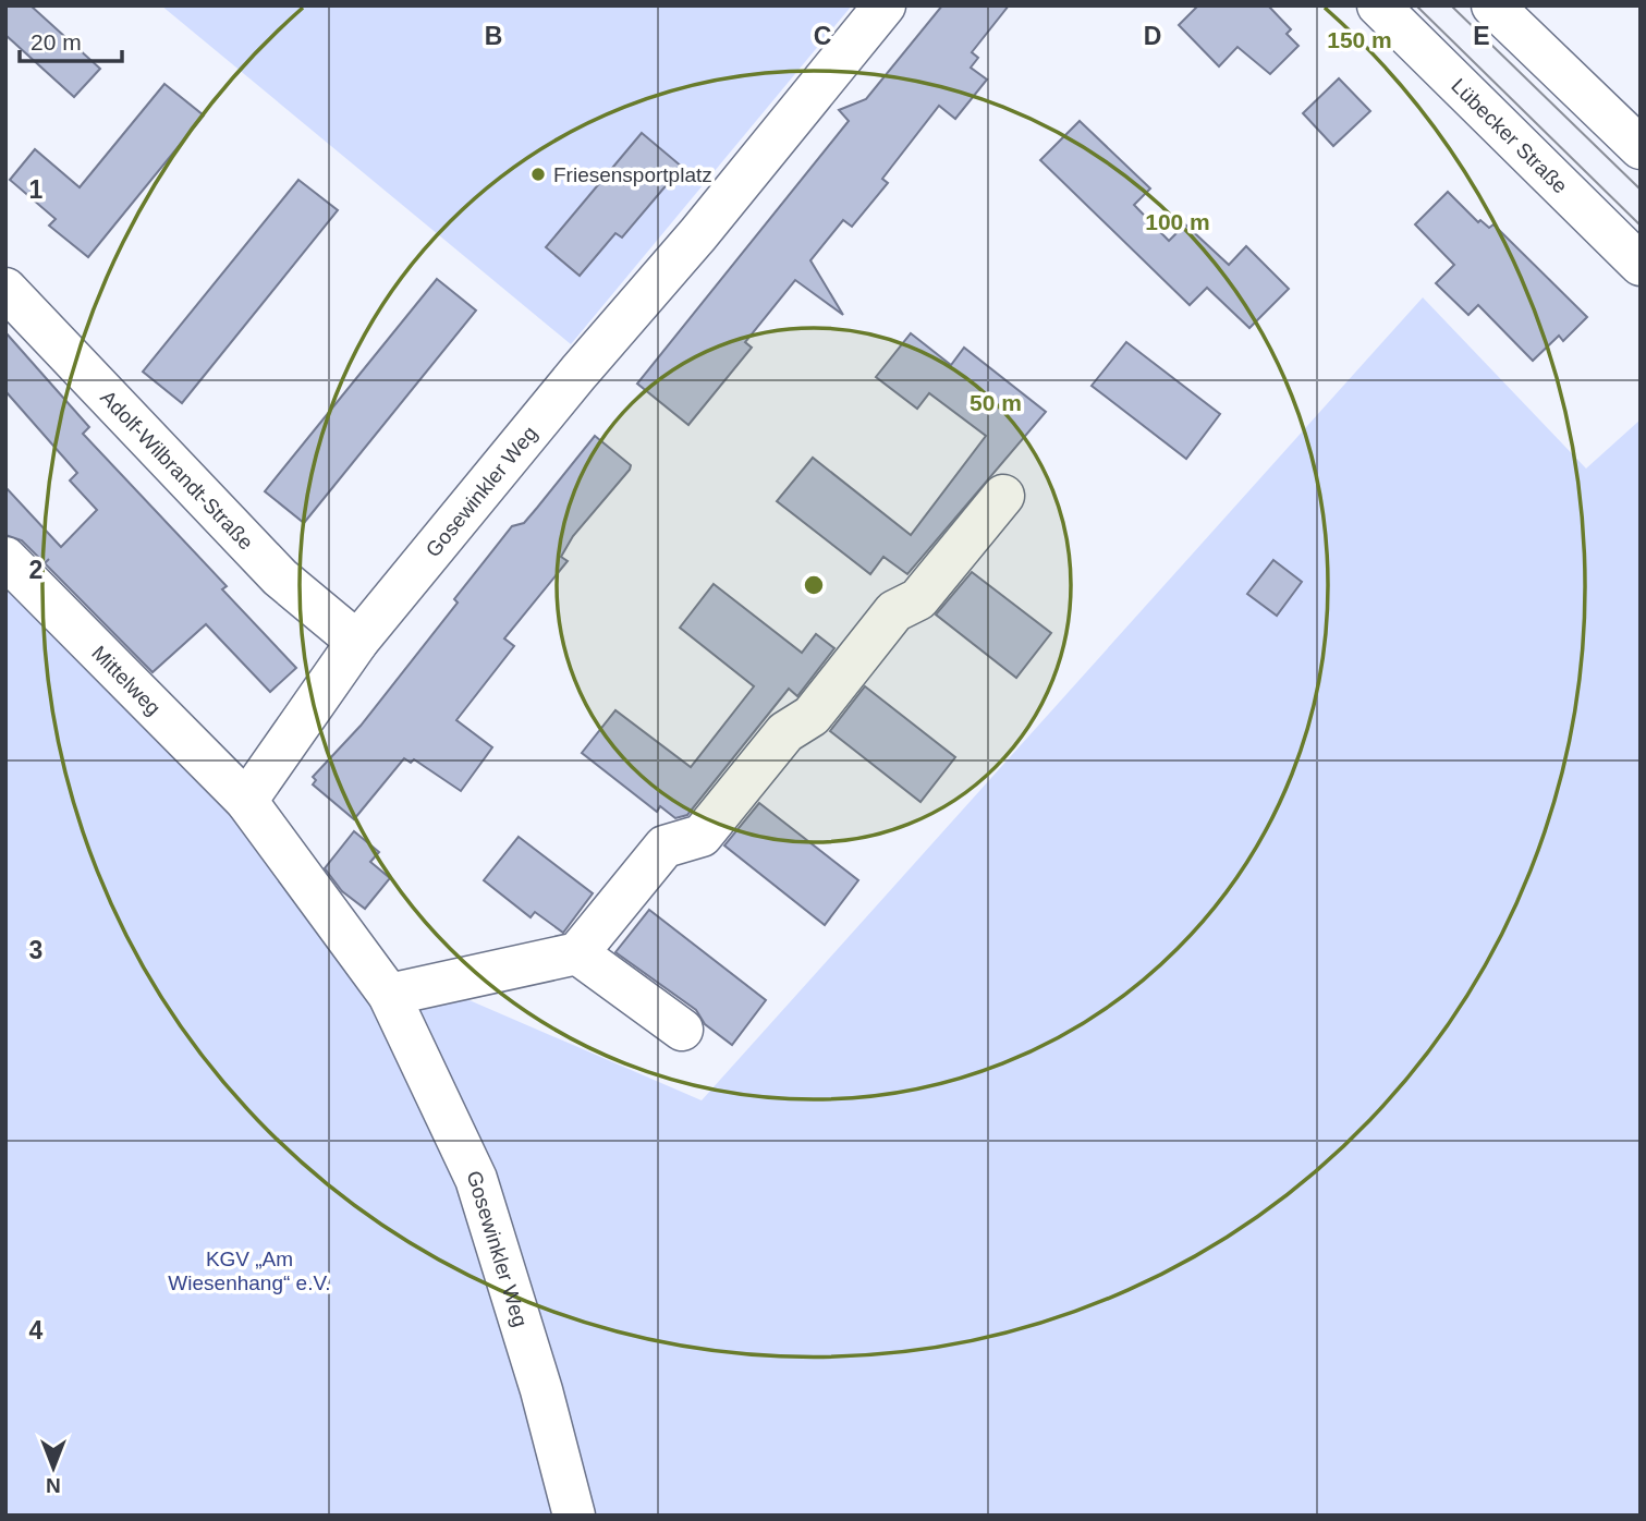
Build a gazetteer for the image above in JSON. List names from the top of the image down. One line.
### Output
{"streets":{"street":["Lübecker Straße","Adolf-Wilbrandt-Straße","Gosewinkler Weg","Mittelweg"]},"crossings":[["Adolf-Wilbrandt-Straße","Gosewinkler Weg"],["Gosewinkler Weg","Mittelweg"]],"parks":["KGV „Am Wiesenhang“ e.V."],"places":["Friesensportplatz"],"scale_bar":"20 m","north":"bottom","grid":{"columns":["B","C","D","E"],"rows":["1","2","3","4"]},"rings":["150 m","100 m","50 m"]}
